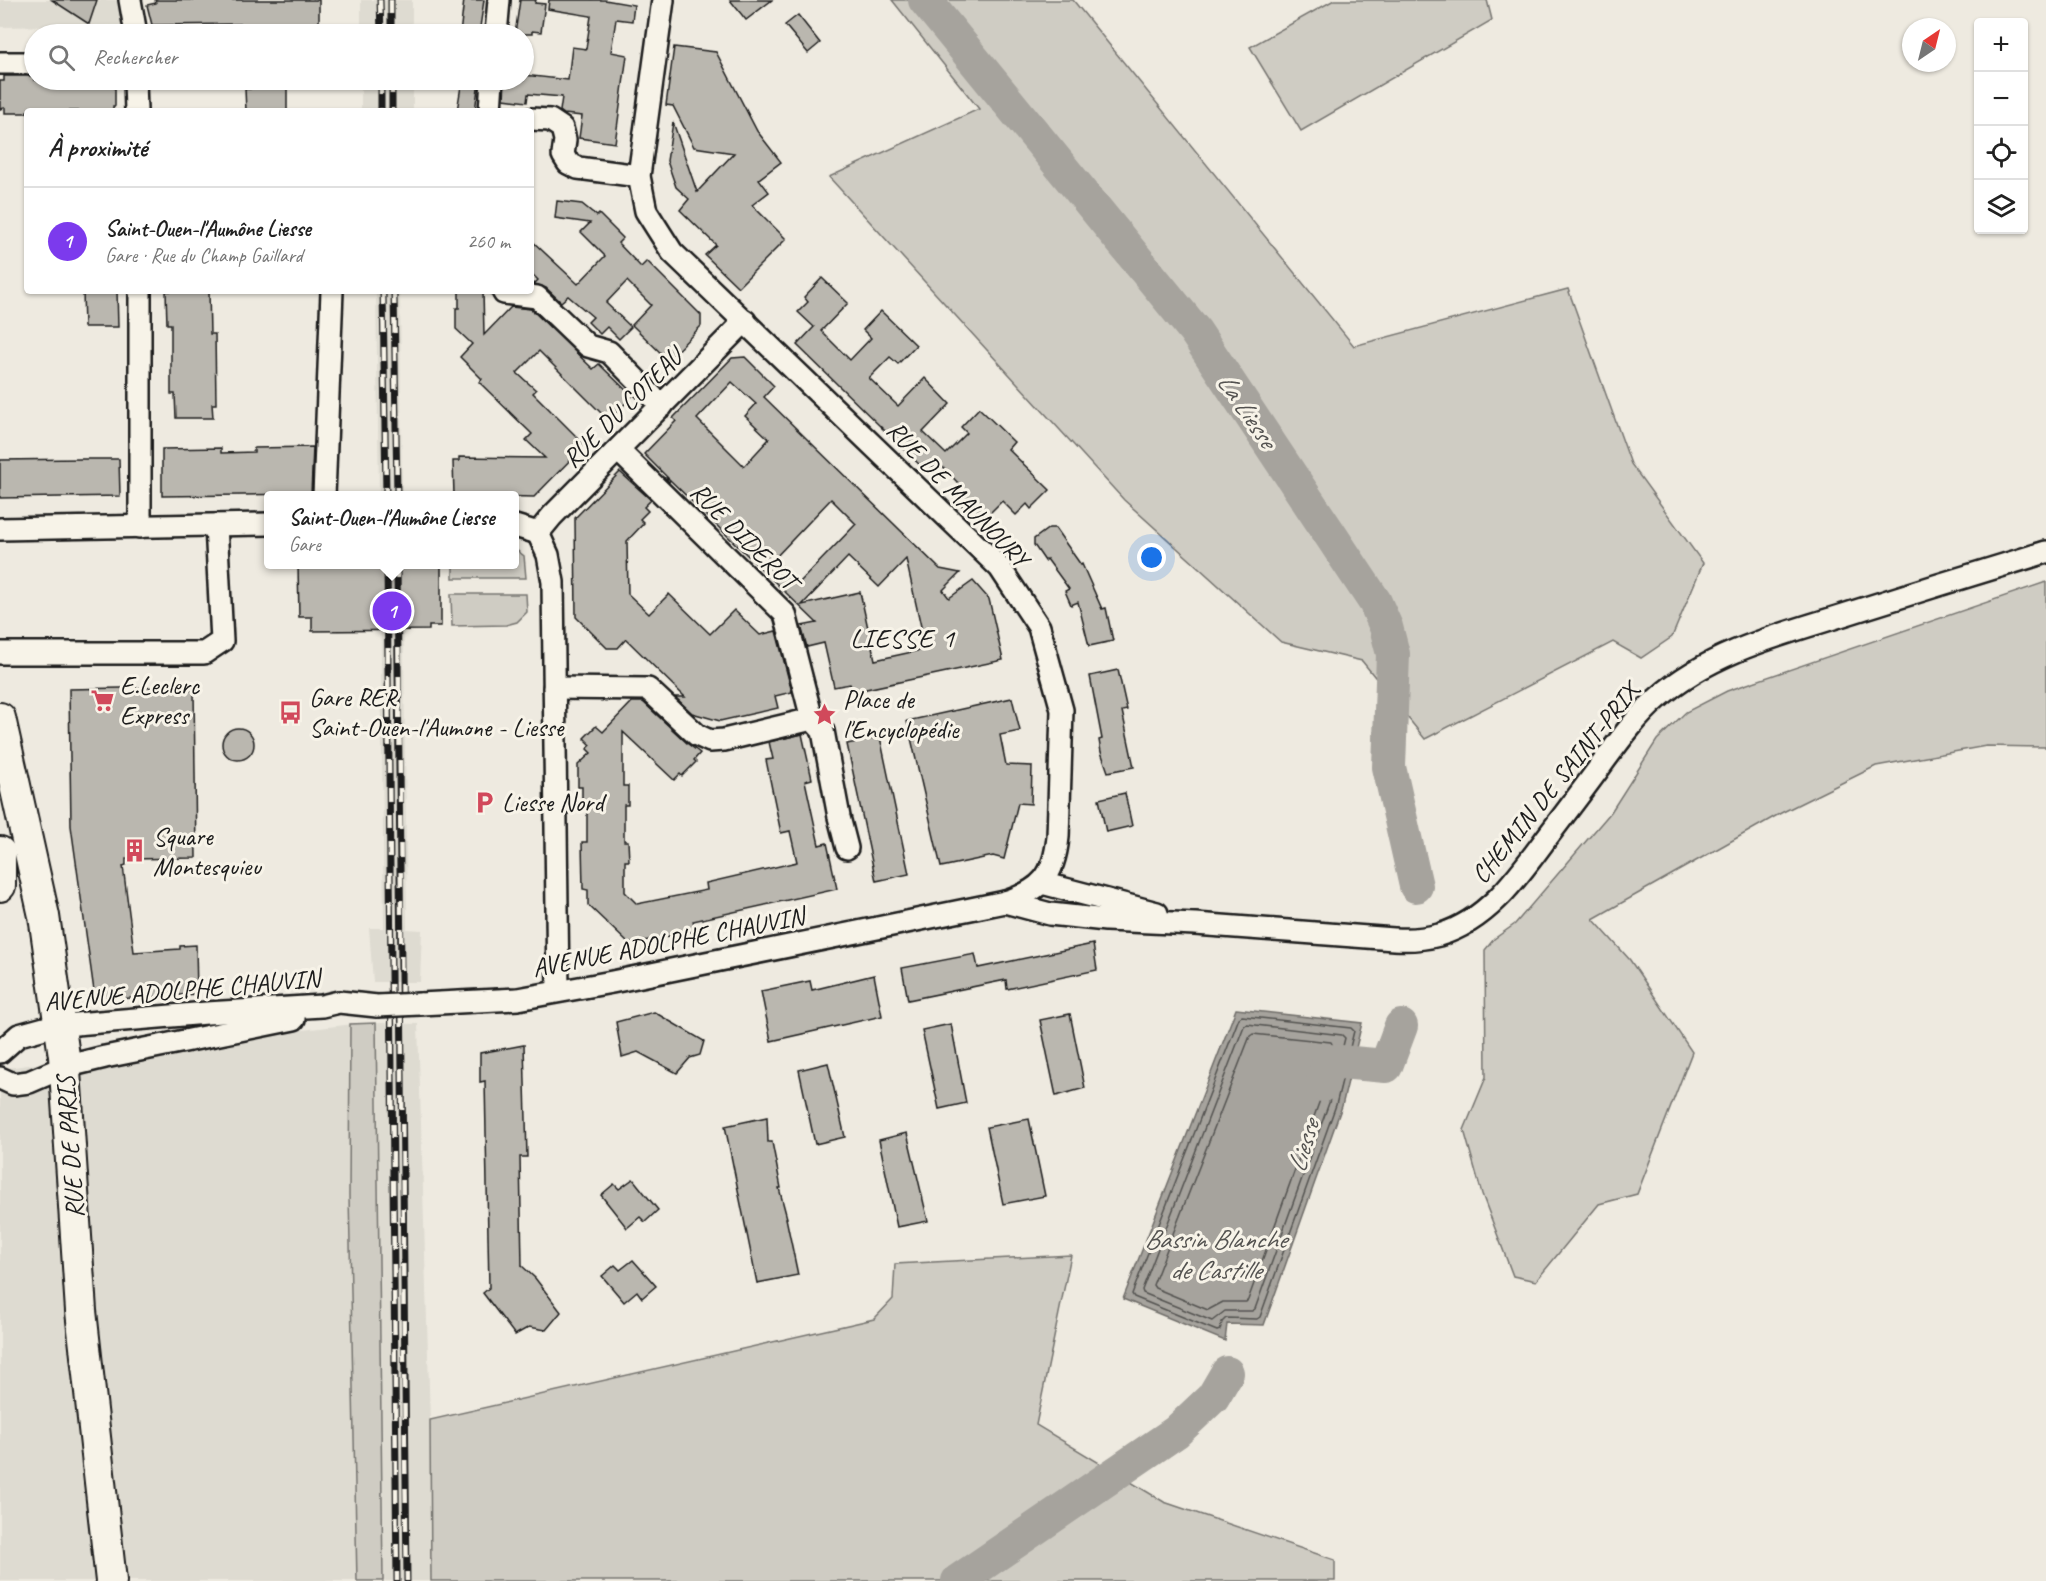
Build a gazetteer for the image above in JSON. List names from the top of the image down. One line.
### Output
{"streets":{"main road":["RUE DE PARIS"],"street":["RUE DU COTEAU","RUE DE MAUNOURY","RUE DIDEROT","CHEMIN DE SAINT-PRIX","AVENUE ADOLPHE CHAUVIN"]},"crossings":[["RUE DU COTEAU","RUE DE MAUNOURY"],["RUE DU COTEAU","RUE DIDEROT"],["RUE DE MAUNOURY","CHEMIN DE SAINT-PRIX"],["CHEMIN DE SAINT-PRIX","AVENUE ADOLPHE CHAUVIN"],["AVENUE ADOLPHE CHAUVIN","RUE DE PARIS"]],"districts":["LIESSE 1"],"water":["La Liesse","Liesse","Bassin Blanche de Castille"],"places":{"supermarket":["E.Leclerc Express"],"bus stop":["Gare RER Saint-Ouen-l'Aumone - Liesse"],"place":["Place de l'Encyclopédie"],"parking":["Liesse Nord"],"building":["Square Montesquieu"]},"north":"top right","page":{"map_buttons":["+","−"],"search":"Rechercher","heading":"À proximité","list":[{"mark":"1","name":"Saint-Ouen-l'Aumône Liesse","note":"Gare · Rue du Champ Gaillard","value":"260 m"}],"popup":["Saint-Ouen-l'Aumône Liesse","Gare"],"pins":"1"}}
